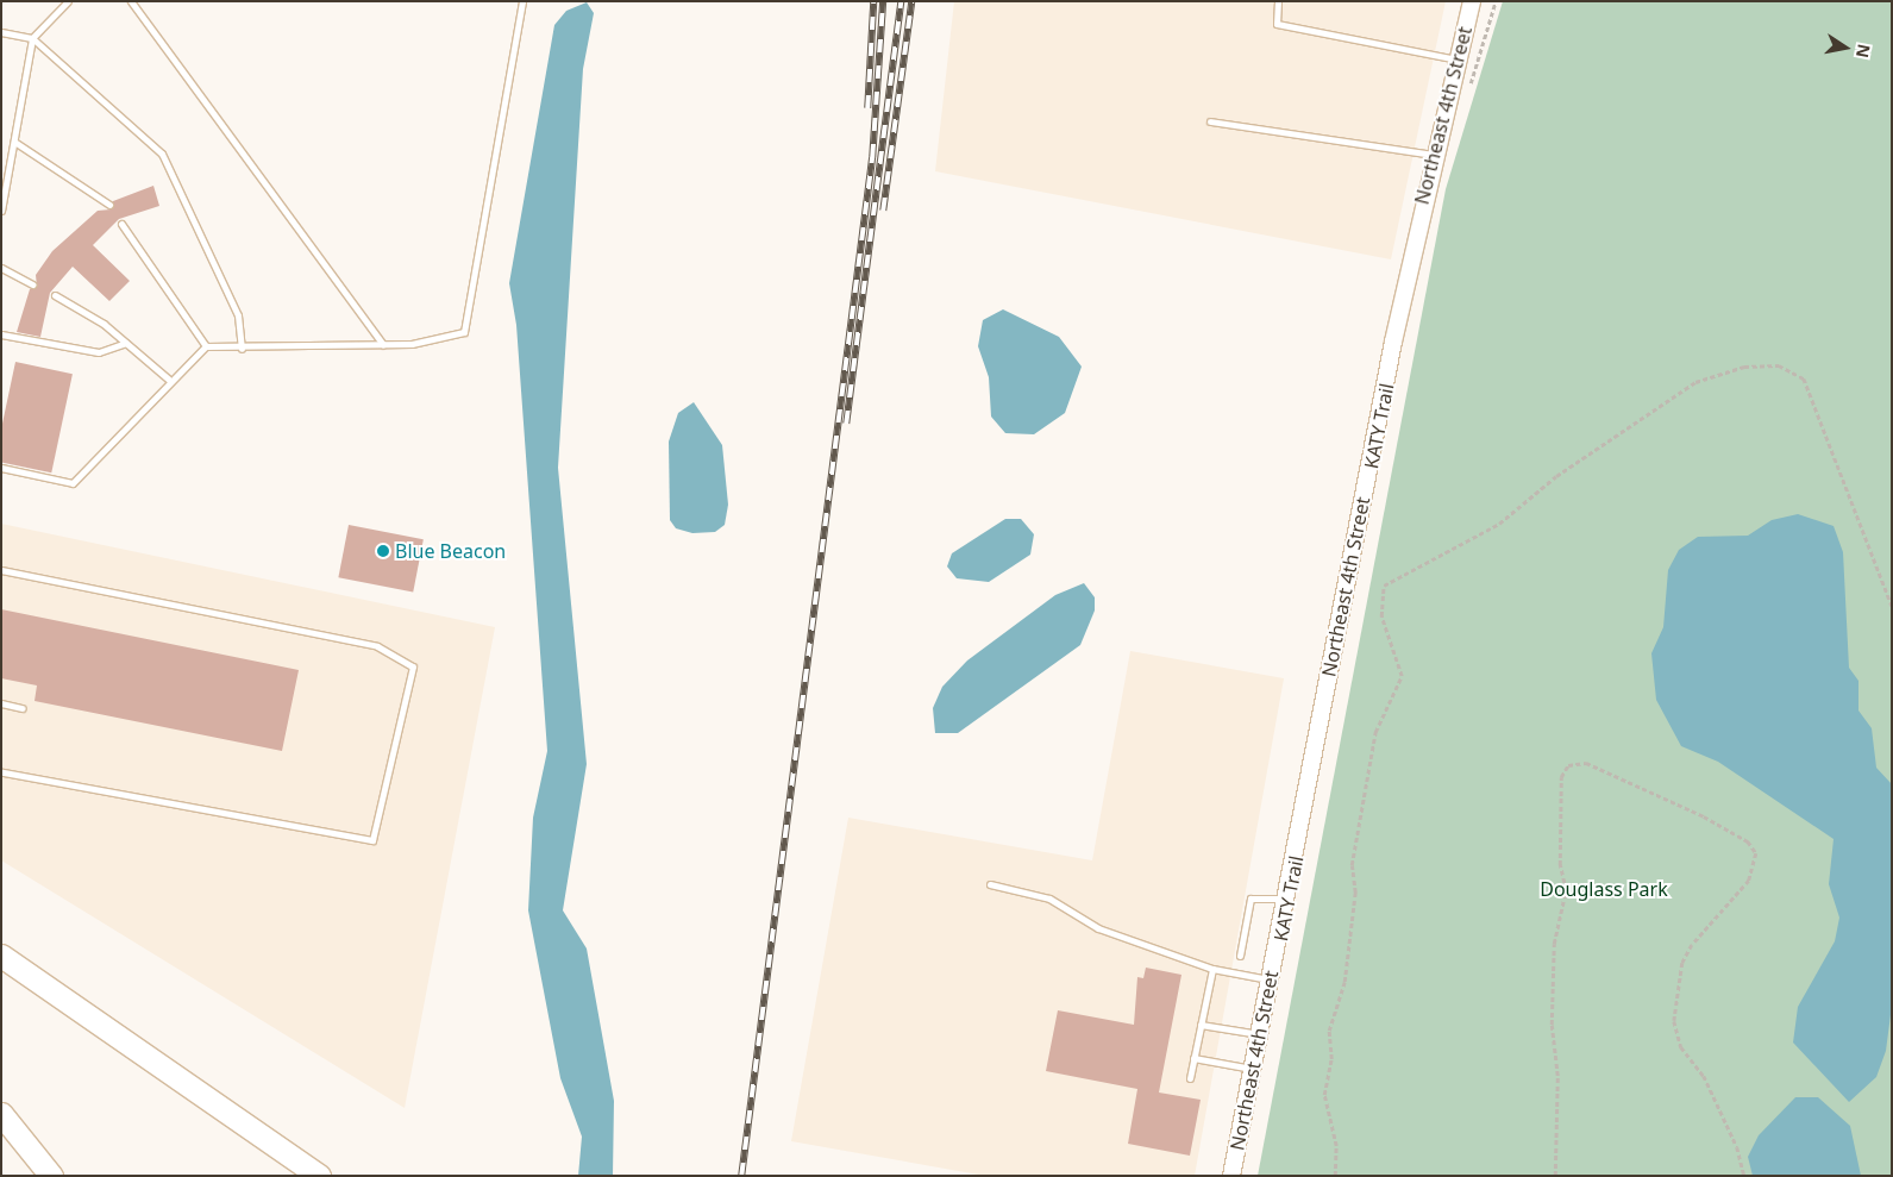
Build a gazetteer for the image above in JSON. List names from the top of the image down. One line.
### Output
{"streets":{"street":["Northeast 4th Street"]},"parks":["Douglass Park"],"places":["Blue Beacon"],"north":"right"}
